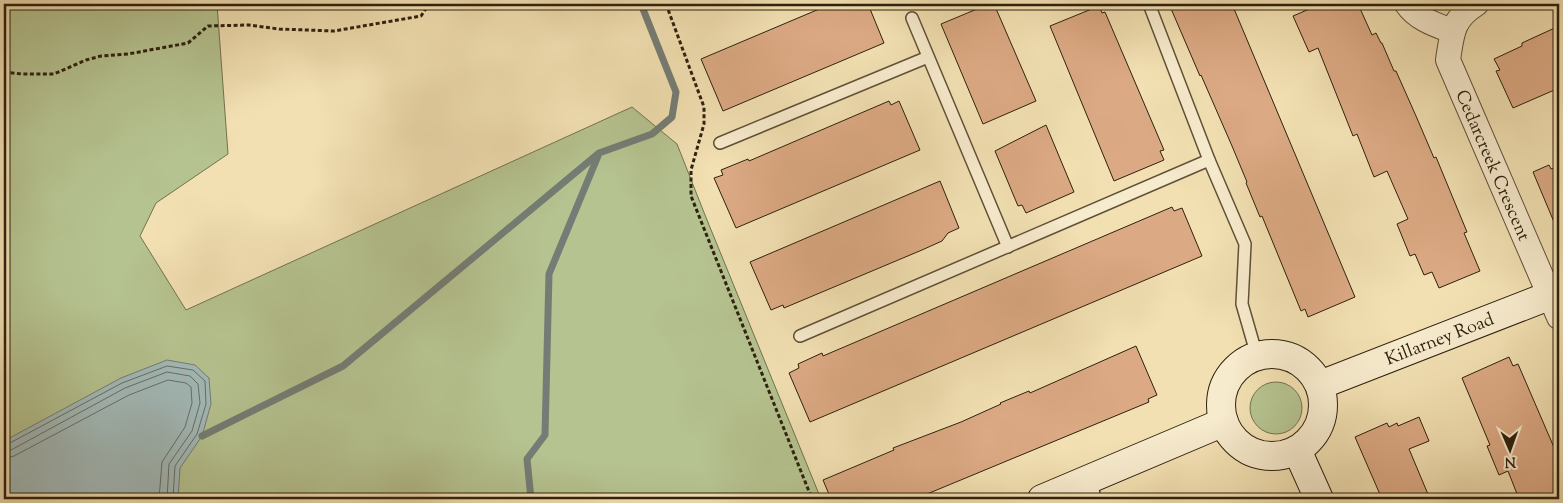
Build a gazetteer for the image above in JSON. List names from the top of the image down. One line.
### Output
{"streets":{"street":["Cedarcreek Crescent","Killarney Road"]},"crossings":[["Cedarcreek Crescent","Killarney Road"]],"north":"bottom"}
